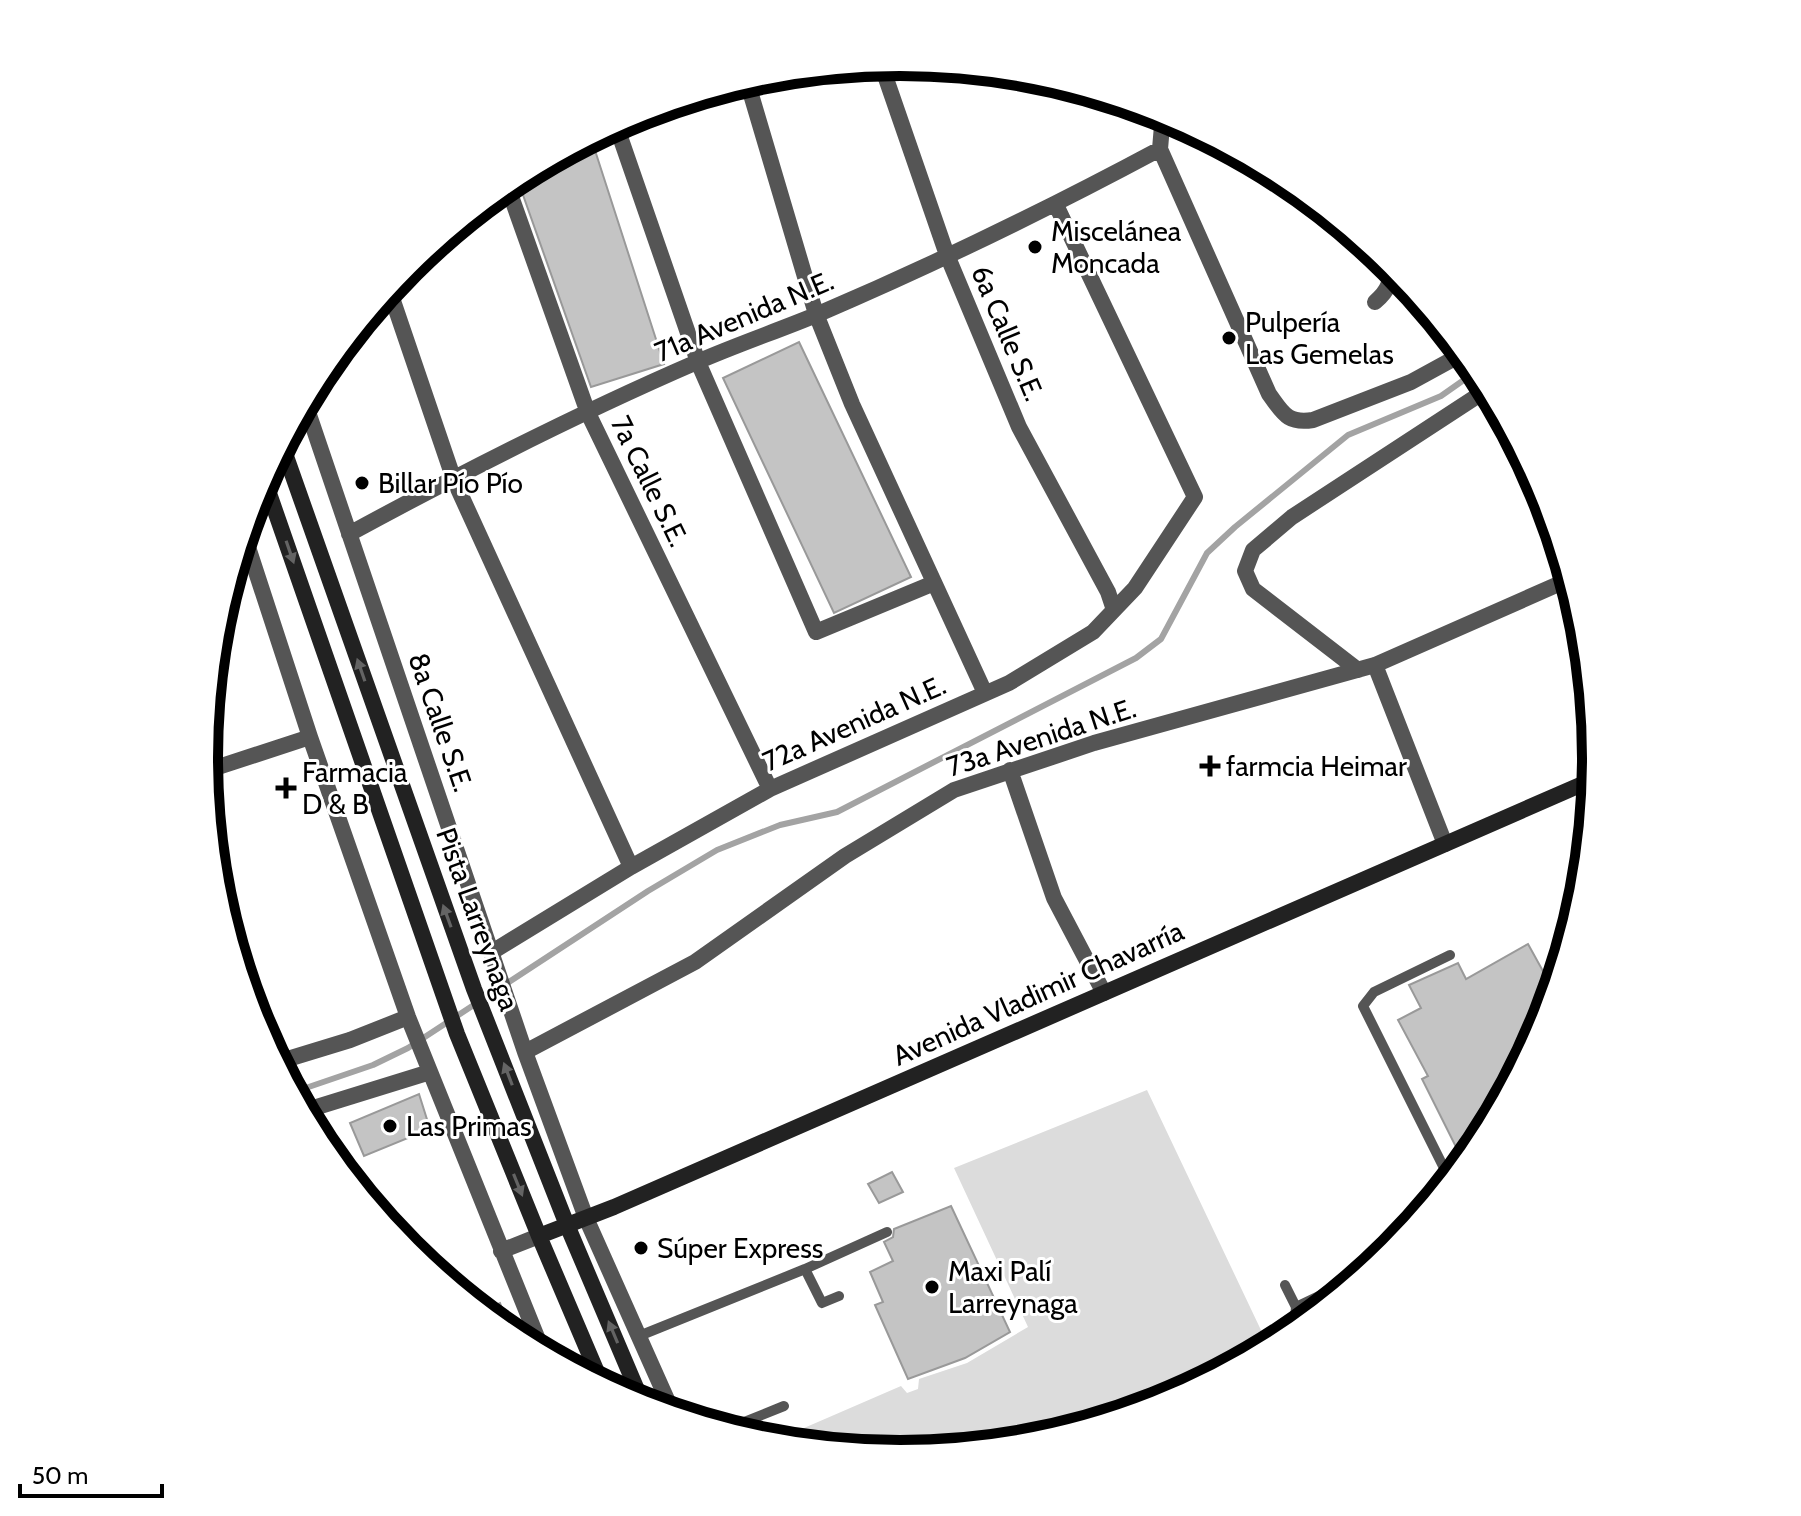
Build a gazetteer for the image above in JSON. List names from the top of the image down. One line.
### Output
{"streets":{"main road":["Pista Larreynaga","Avenida Vladimir Chavarría"],"street":["71a Avenida N.E.","6a Calle S.E.","7a Calle S.E.","8a Calle S.E.","72a Avenida N.E.","73a Avenida N.E."]},"crossings":[["71a Avenida N.E.","6a Calle S.E."],["71a Avenida N.E.","7a Calle S.E."],["71a Avenida N.E.","8a Calle S.E."],["71a Avenida N.E.","72a Avenida N.E."],["6a Calle S.E.","72a Avenida N.E."],["7a Calle S.E.","72a Avenida N.E."],["8a Calle S.E.","72a Avenida N.E."],["8a Calle S.E.","73a Avenida N.E."],["8a Calle S.E.","Avenida Vladimir Chavarría"],["Pista Larreynaga","Avenida Vladimir Chavarría"]],"places":{"other":["Miscelánea Moncada","Pulpería Las Gemelas","Billar Pío Pío","Las Primas","Súper Express","Maxi Palí Larreynaga"],"health":["farmcia Heimar","Farmacia D & B"]},"scale_bar":"50 m"}
